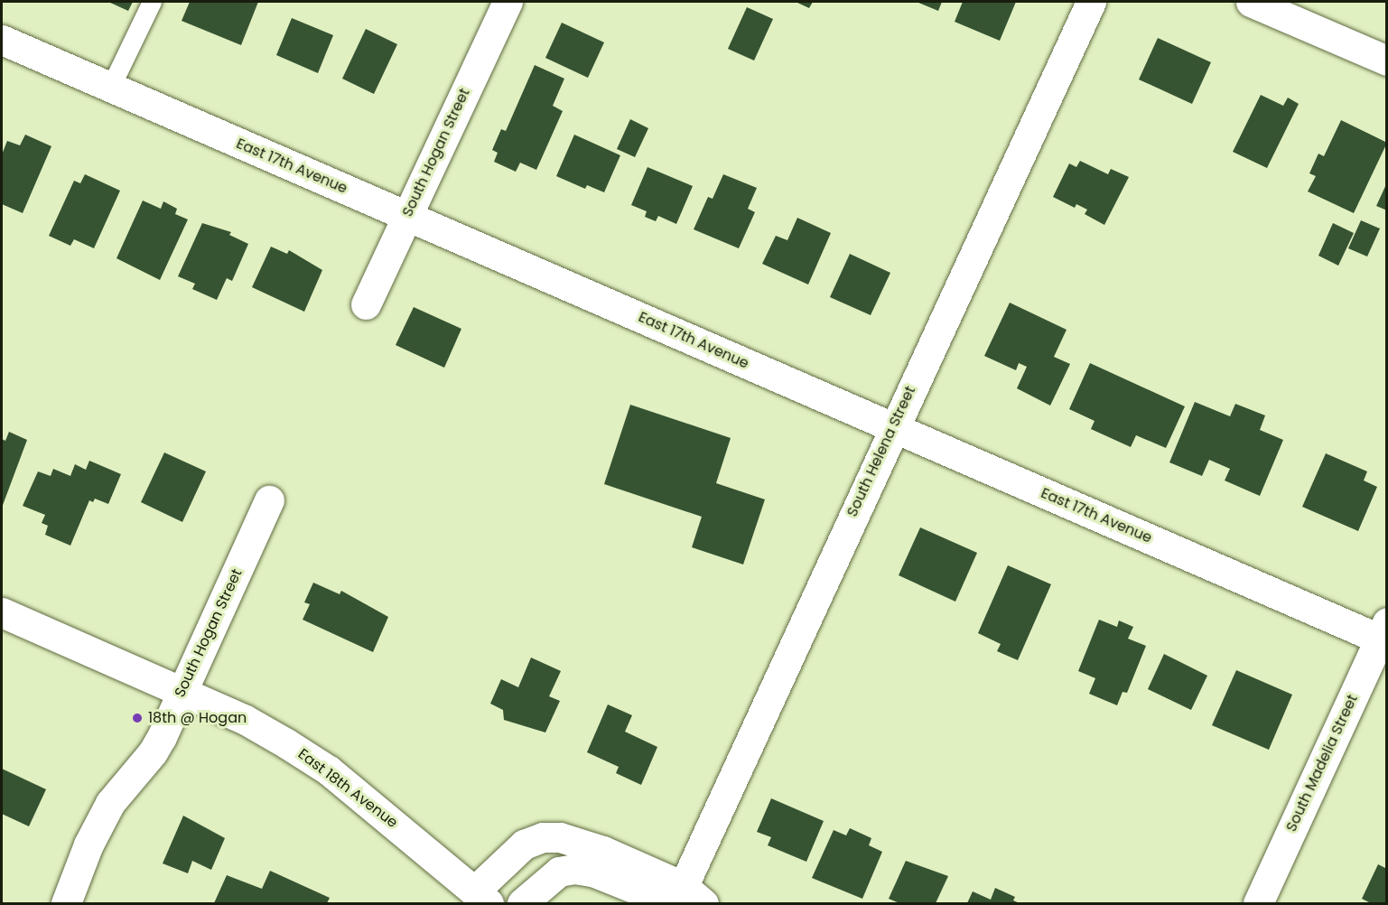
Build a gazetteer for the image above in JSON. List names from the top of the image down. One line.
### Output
{"streets":{"street":["South Hogan Street","East 17th Avenue","South Helena Street","South Madelia Street","East 18th Avenue"]},"crossings":[["South Hogan Street","East 17th Avenue"],["South Hogan Street","East 18th Avenue"],["East 17th Avenue","South Helena Street"],["East 17th Avenue","South Madelia Street"],["South Helena Street","East 18th Avenue"]],"places":["18th @ Hogan"]}
